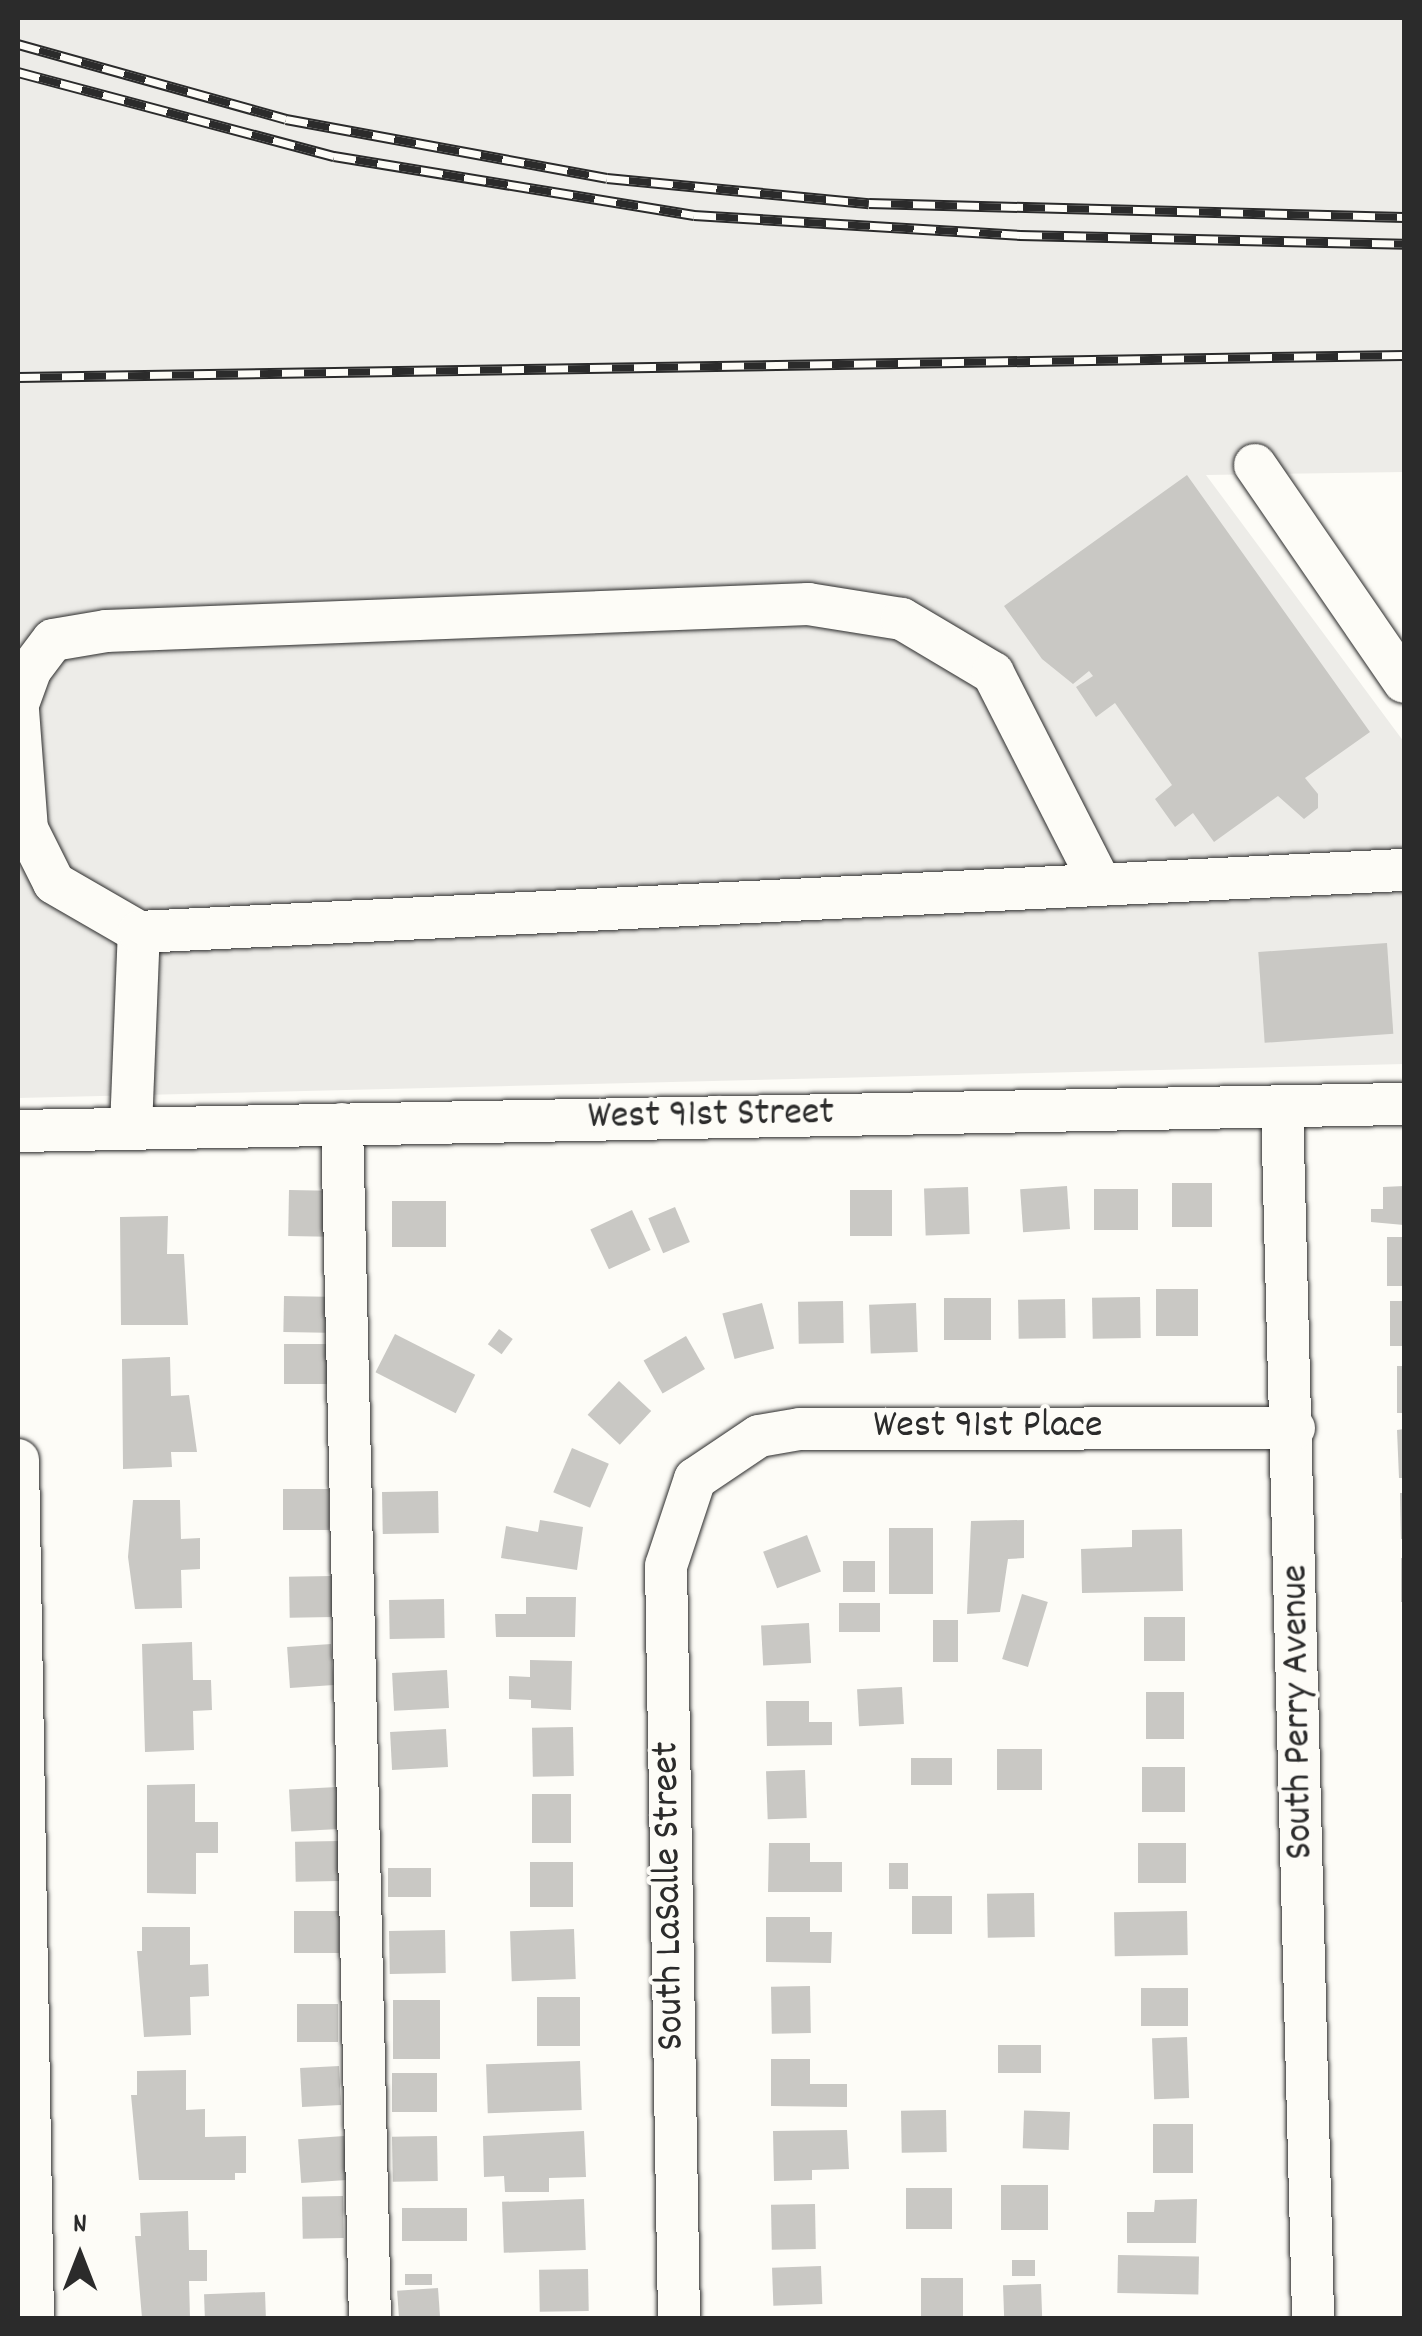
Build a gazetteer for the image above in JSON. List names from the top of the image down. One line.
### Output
{"streets":{"street":["West 91st Street","West 91st Place","South Perry Avenue","South LaSalle Street"]},"crossings":[["West 91st Street","South Perry Avenue"],["West 91st Place","South Perry Avenue"],["West 91st Place","South LaSalle Street"]],"north":"top"}
